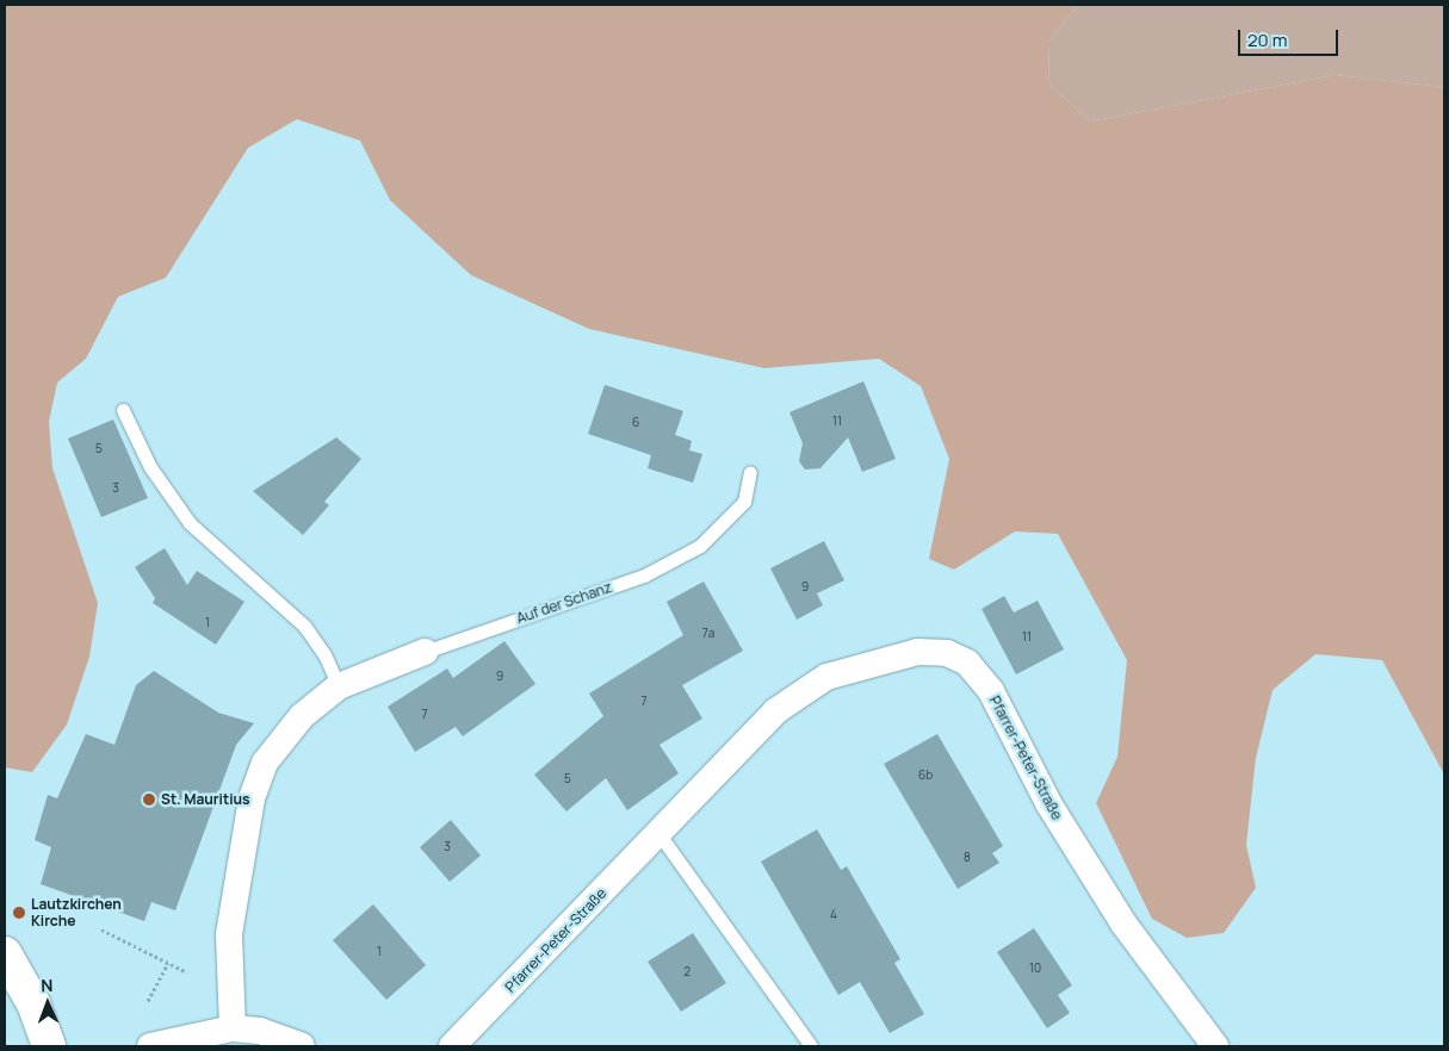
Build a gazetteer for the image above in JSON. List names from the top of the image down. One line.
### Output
{"streets":{"street":["Auf der Schanz","Pfarrer-Peter-Straße"]},"places":["St. Mauritius","Lautzkirchen Kirche"],"house_numbers":["11","6","5","3","9","1","7a","11","9","7","7","6b","5","3","8","4","1","10","2"],"scale_bar":"20 m","north":"top"}
